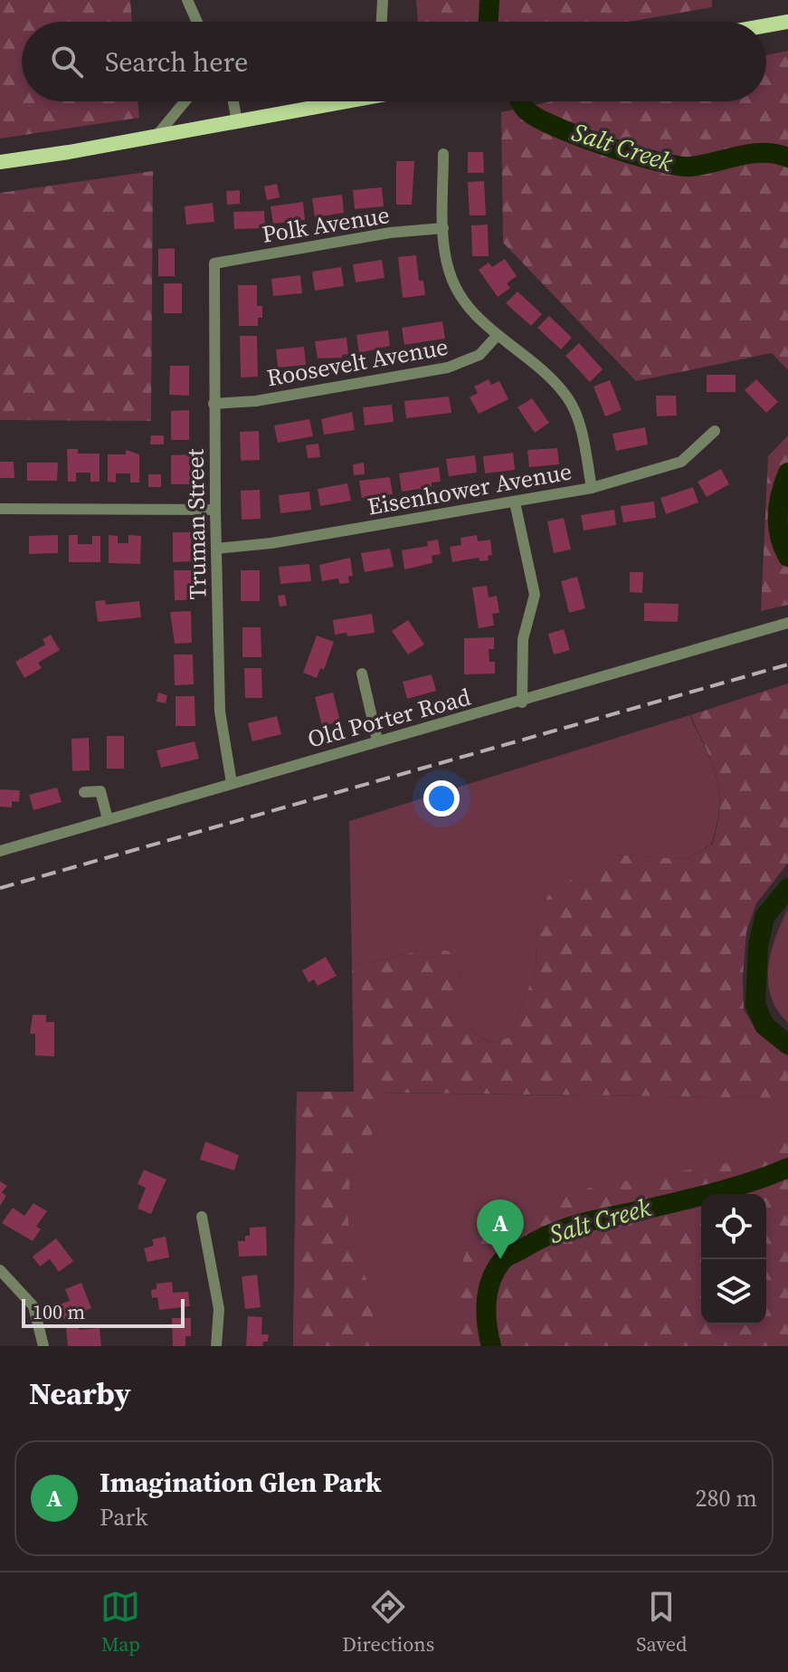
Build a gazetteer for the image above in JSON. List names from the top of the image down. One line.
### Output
{"streets":{"street":["Polk Avenue","Roosevelt Avenue","Eisenhower Avenue","Truman Street","Old Porter Road"]},"crossings":[["Polk Avenue","Truman Street"],["Roosevelt Avenue","Truman Street"],["Eisenhower Avenue","Truman Street"],["Truman Street","Old Porter Road"]],"water":["Salt Creek"],"scale_bar":"100 m","page":{"search":"Search here","pins":"A","scale":"100 m","heading":"Nearby","list":[{"mark":"A","name":"Imagination Glen Park","note":"Park","value":"280 m"}],"nav":["Map","Directions","Saved"]}}
